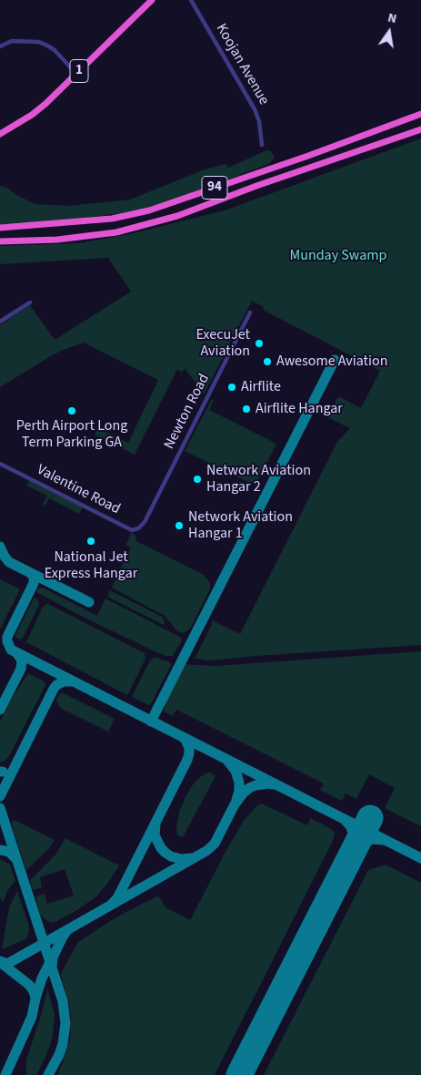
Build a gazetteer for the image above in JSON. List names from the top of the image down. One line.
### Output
{"streets":{"highway":["1","94"],"street":["Koojan Avenue","Newton Road","Valentine Road"]},"crossings":[["Newton Road","Valentine Road"]],"parks":["Munday Swamp"],"places":["ExecuJet Aviation","Awesome Aviation","Airflite","Airflite Hangar","Perth Airport Long Term Parking GA","Network Aviation Hangar 2","Network Aviation Hangar 1","National Jet Express Hangar"],"north":"top"}
